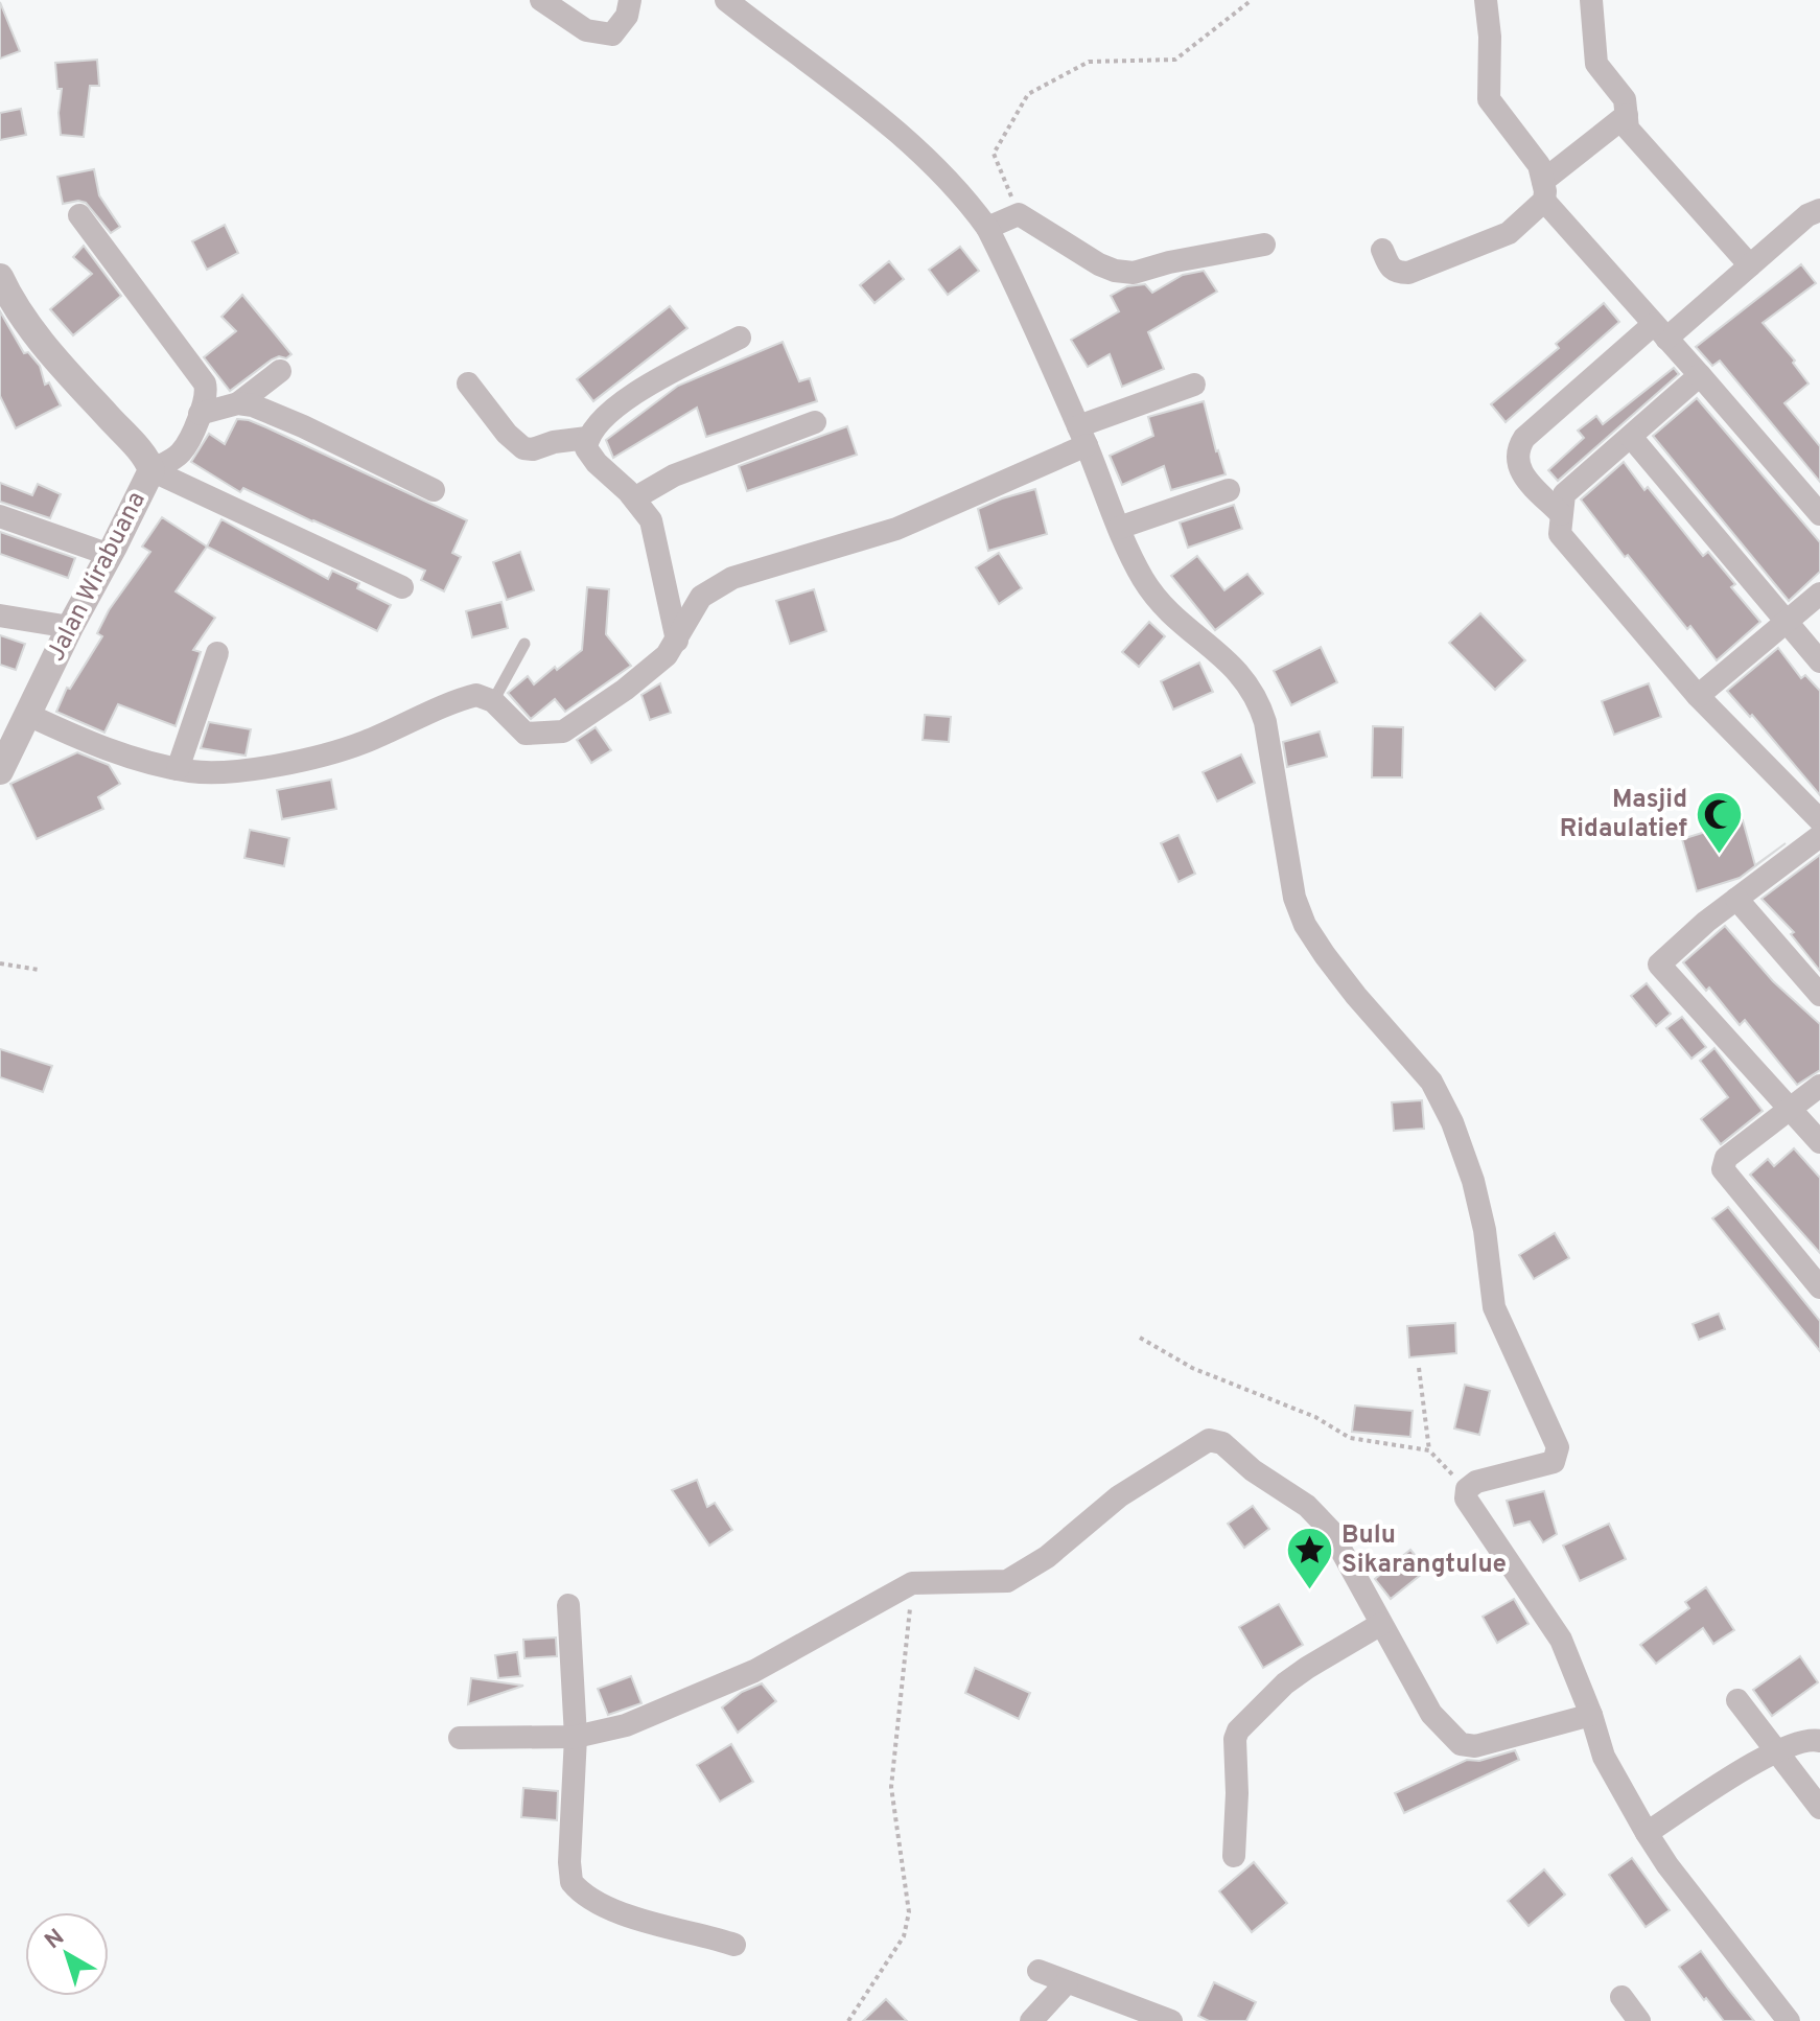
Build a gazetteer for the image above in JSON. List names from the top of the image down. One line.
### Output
{"streets":{"street":["Jalan Wirabuana"]},"places":{"mosque":["Masjid Ridaulatief"],"place":["Bulu Sikarangtulue"]},"north":"top left"}
